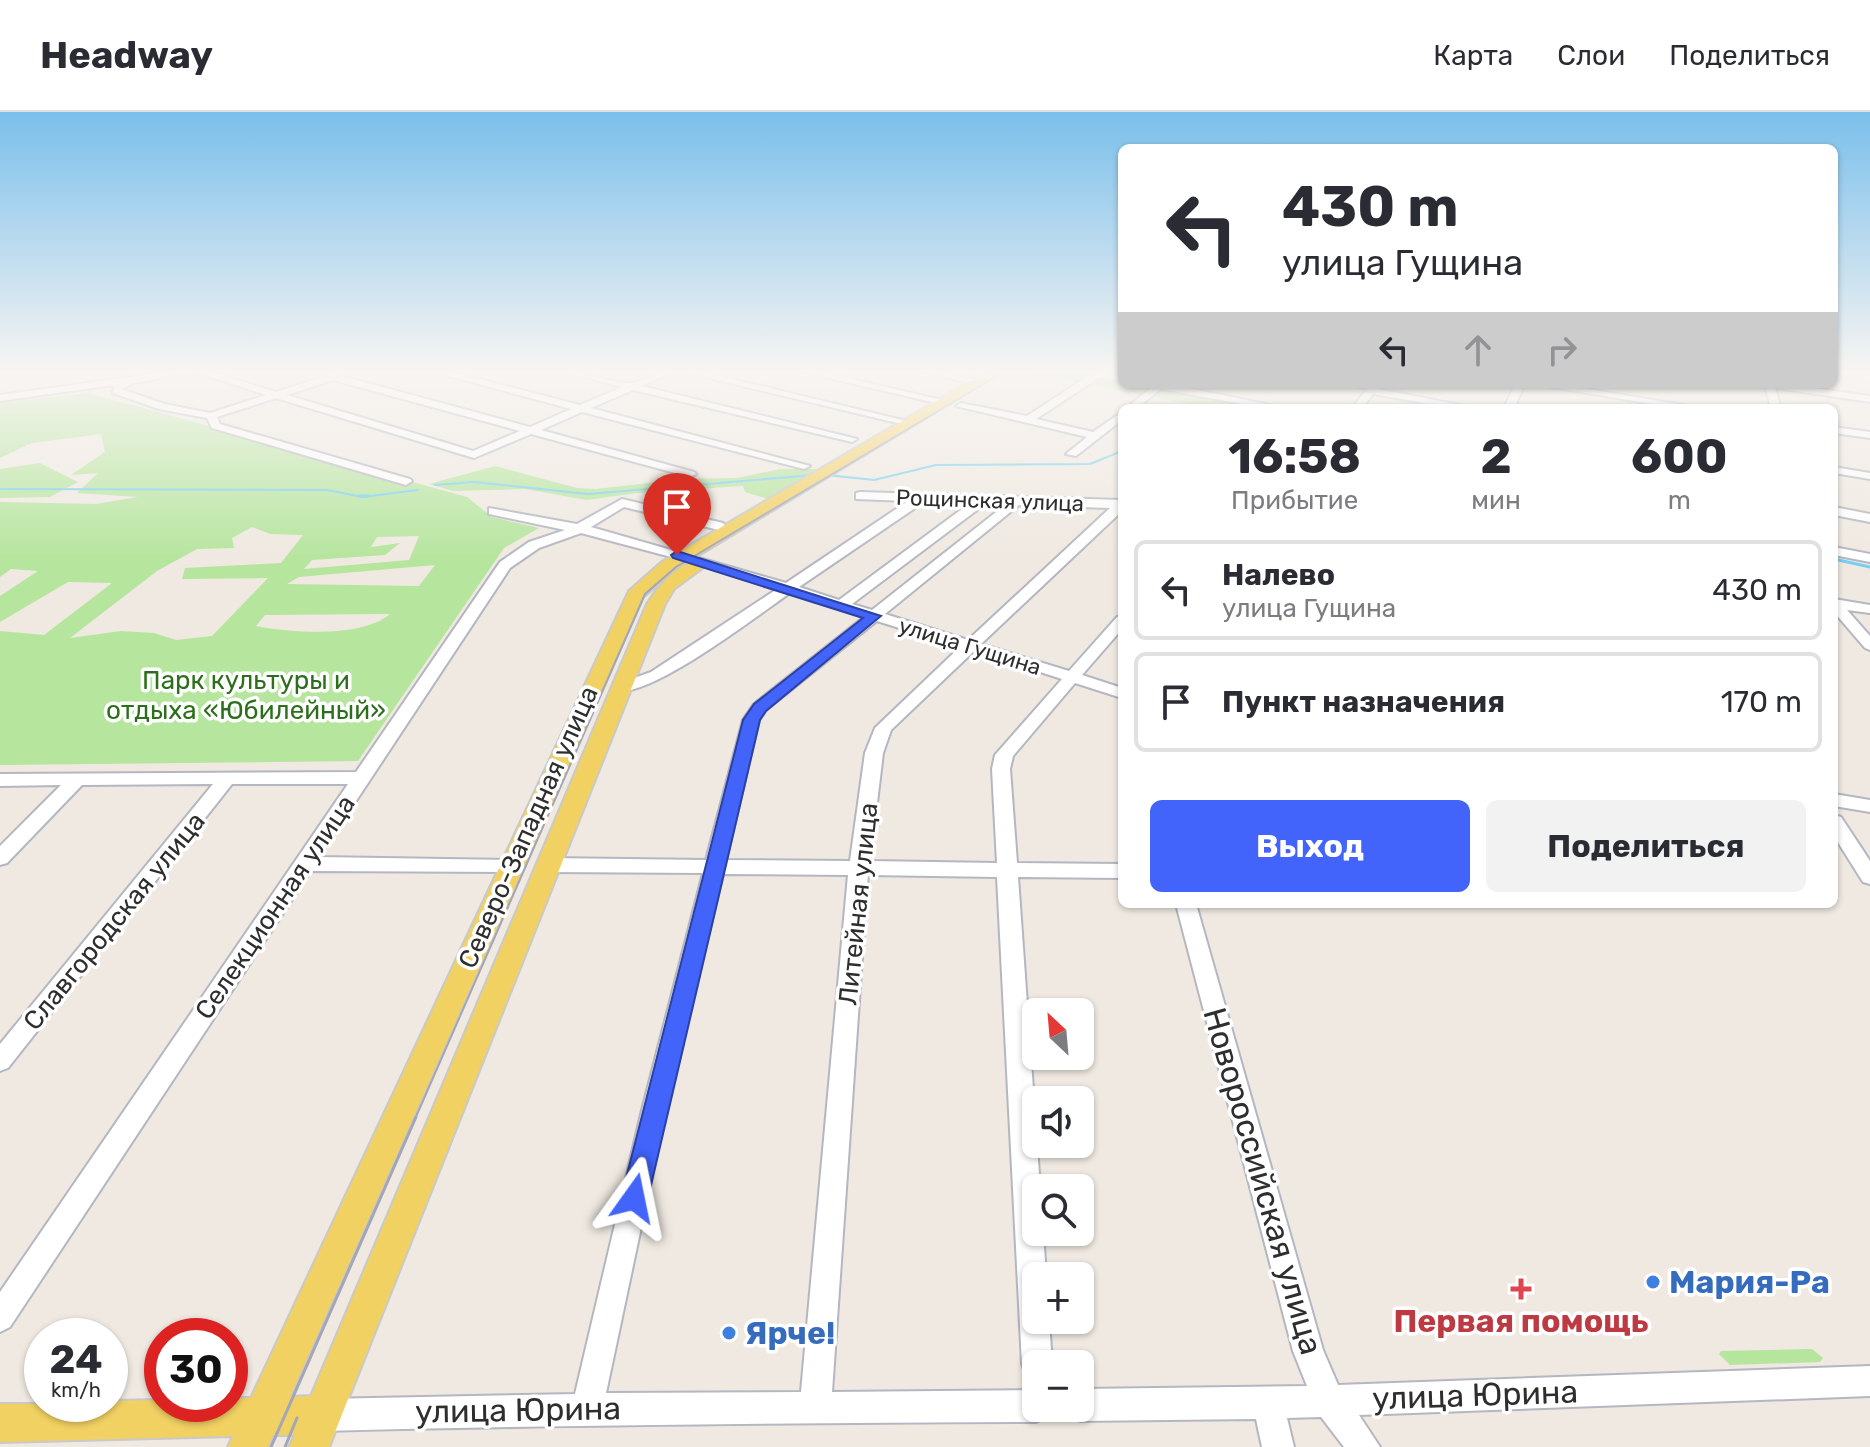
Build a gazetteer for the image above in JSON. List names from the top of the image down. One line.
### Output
{"streets":{"main road":["Северо-Западная улица","улица Юрина"],"street":["Рощинская улица","улица Гущина","Литейная улица","Селекционная улица","Славгородская улица","Новороссийская улица"]},"crossings":[["улица Гущина","Северо-Западная улица"],["улица Гущина","Литейная улица"],["улица Гущина","Селекционная улица"],["Северо-Западная улица","улица Юрина"],["Литейная улица","улица Юрина"],["Новороссийская улица","улица Юрина"]],"parks":["Парк культуры и отдыха «Юбилейный»"],"places":{"other":["Мария-Ра","Ярче!"],"health":["Первая помощь"]},"north":"top left","page":{"header":"Headway","nav":["Карта","Слои","Поделиться"],"turn":["430 m","улица Гущина"],"eta":["16:58","Прибытие","2","мин","600","m"],"list":[{"name":"Налево","note":"улица Гущина","value":"430 m"},{"name":"Пункт назначения","value":"170 m"}],"buttons":["Выход","Поделиться"],"map_buttons":["+","−"],"speed":"24 km/h","limit":"30"}}
